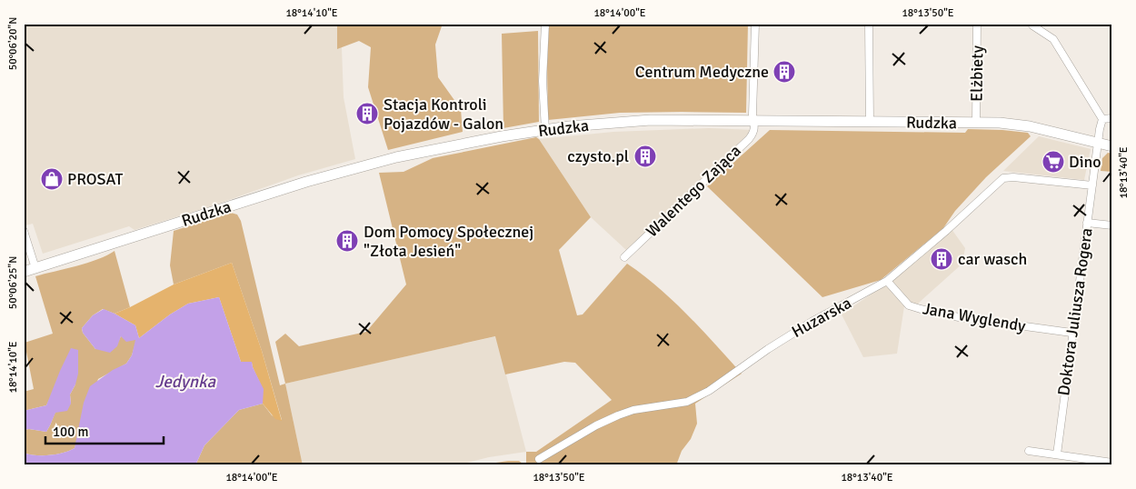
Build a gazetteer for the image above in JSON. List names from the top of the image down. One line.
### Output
{"streets":{"street":["Elżbiety","Rudzka","Walentego Zająca","Doktora Juliusza Rogera","Huzarska","Jana Wyglendy"]},"crossings":[["Elżbiety","Rudzka"],["Rudzka","Walentego Zająca"],["Rudzka","Doktora Juliusza Rogera"],["Doktora Juliusza Rogera","Huzarska"],["Doktora Juliusza Rogera","Jana Wyglendy"],["Huzarska","Jana Wyglendy"]],"water":["Jedynka"],"places":{"building":["Centrum Medyczne","Stacja Kontroli Pojazdów - Galon","czysto.pl","Dom Pomocy Społecznej \"Złota Jesień\"","car wasch"],"supermarket":["Dino"],"shop":["PROSAT"]},"scale_bar":"100 m","coordinates":["18°14'10\"E","18°14'00\"E","18°13'50\"E","50°06'20\"N","18°13'40\"E","50°06'25\"N"]}
